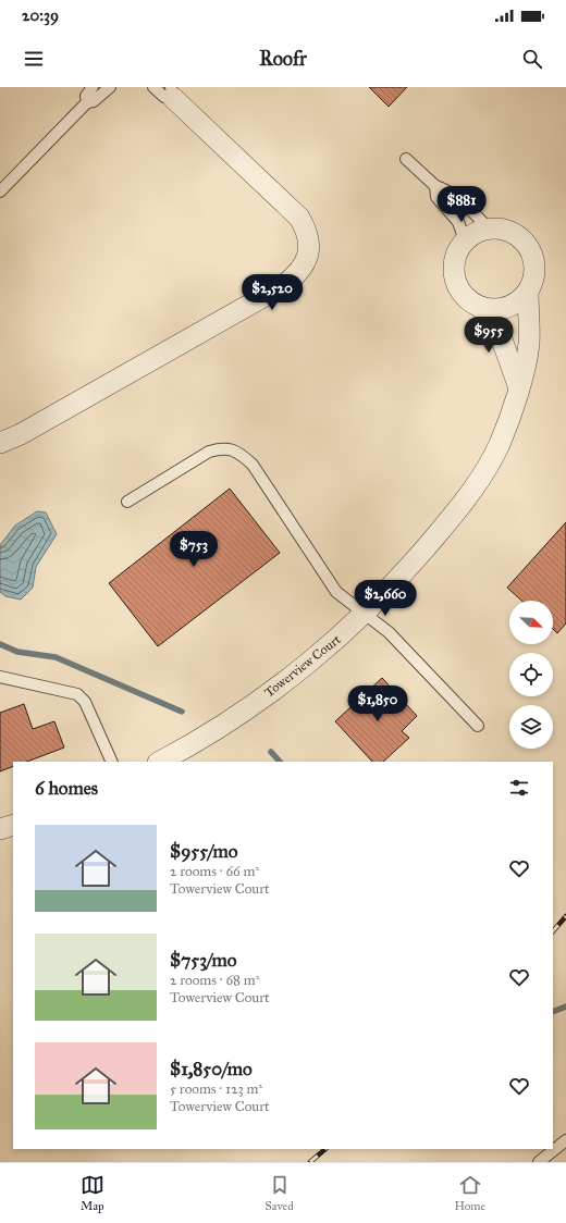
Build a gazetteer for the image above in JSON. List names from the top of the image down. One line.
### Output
{"streets":{"street":["Towerview Court"]},"north":"bottom right","page":{"status":"20:39","header":"Roofr","price":["$881","$2,520","$955","$753","$2,660","$1,850"],"heading":"6 homes","list":[{"name":"$955/mo","note":"2 rooms · 66 m² · Towerview Court"},{"name":"$753/mo","note":"2 rooms · 68 m² · Towerview Court"},{"name":"$1,850/mo","note":"5 rooms · 123 m² · Towerview Court"}],"tabs":["Map","Saved","Home"]}}
